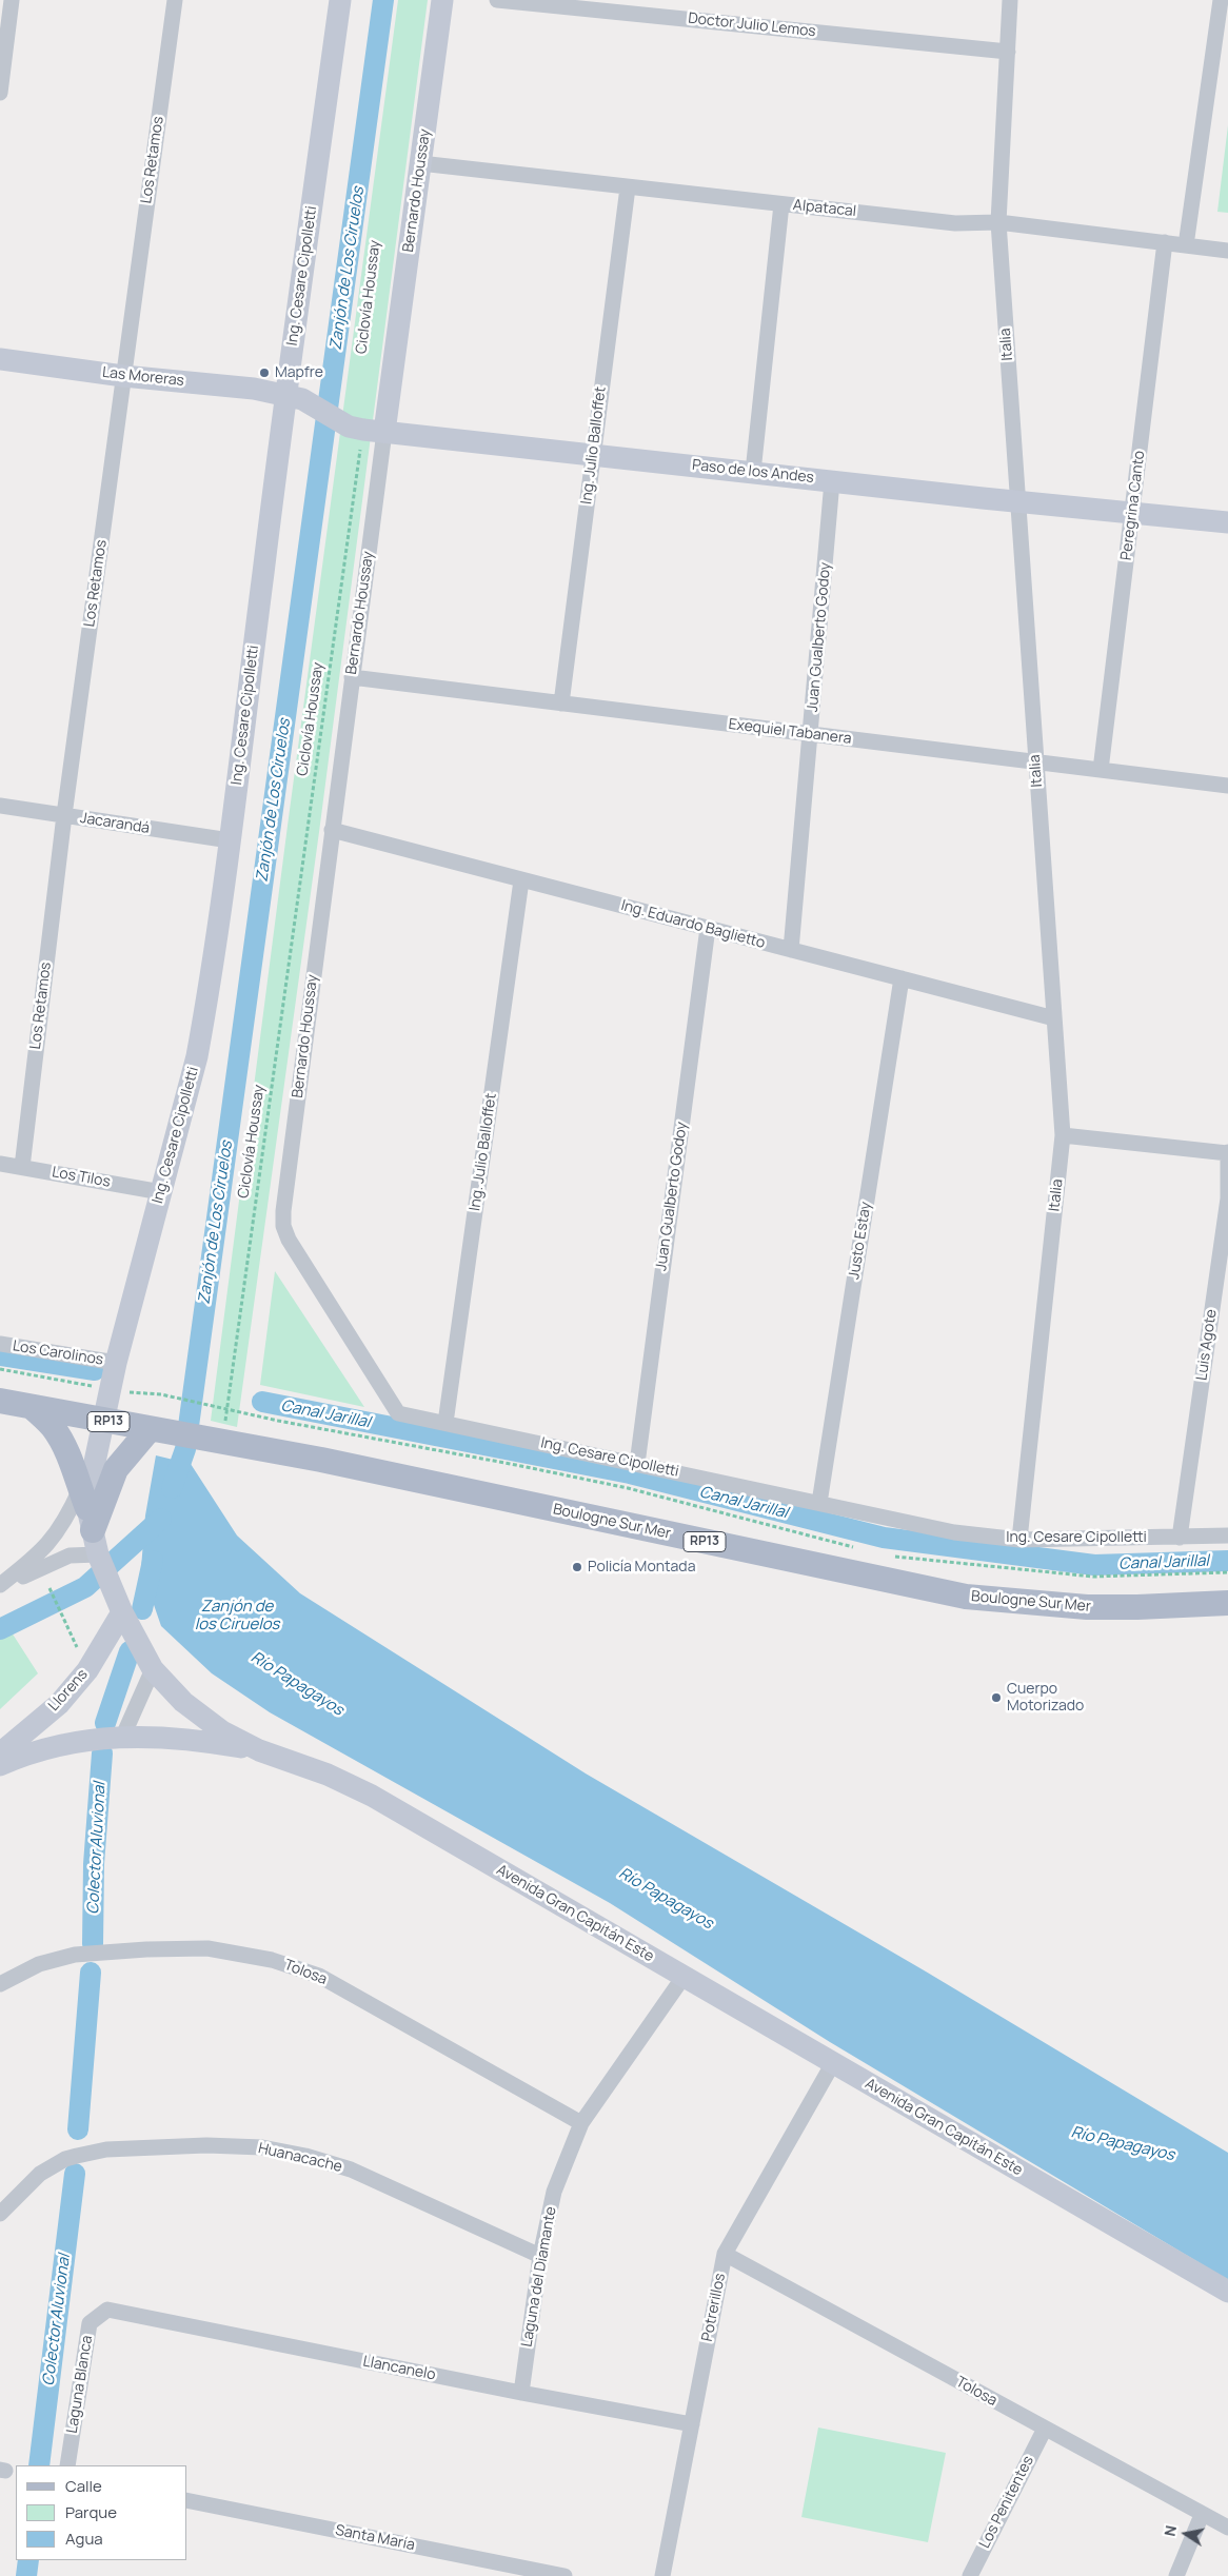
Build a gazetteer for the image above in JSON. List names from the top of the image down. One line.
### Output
{"streets":{"main road":["RP13","Boulogne Sur Mer"],"street":["Doctor Julio Lemos","Los Retamos","Bernardo Houssay","Alpatacal","Ing. Cesare Cipolletti","Italia","Las Moreras","Ing. Julio Balloffet","Paso de los Andes","Peregrina Canto","Juan Gualberto Godoy","Exequiel Tabanera","Jacarandá","Ing. Eduardo Baglietto","Los Tilos","Justo Estay","Luis Agote","Los Carolinos","Llorens","Avenida Gran Capitán Este","Tolosa","Huanacache","Laguna del Diamante","Potrerillos","Llancanelo","Laguna Blanca","Los Penitentes","Santa María"],"path":["Ciclovía Houssay"]},"crossings":[["Doctor Julio Lemos","Italia"],["Los Retamos","Las Moreras"],["Los Retamos","Jacarandá"],["Los Retamos","Los Tilos"],["Bernardo Houssay","Alpatacal"],["Bernardo Houssay","Ing. Cesare Cipolletti"],["Bernardo Houssay","Ciclovía Houssay"],["Bernardo Houssay","Paso de los Andes"],["Bernardo Houssay","Exequiel Tabanera"],["Bernardo Houssay","Ing. Eduardo Baglietto"],["Alpatacal","Italia"],["Alpatacal","Ing. Julio Balloffet"],["Alpatacal","Peregrina Canto"],["Ing. Cesare Cipolletti","Italia"],["Ing. Cesare Cipolletti","Las Moreras"],["Ing. Cesare Cipolletti","Ing. Julio Balloffet"],["Ing. Cesare Cipolletti","Paso de los Andes"],["Ing. Cesare Cipolletti","Juan Gualberto Godoy"],["Ing. Cesare Cipolletti","Jacarandá"],["Ing. Cesare Cipolletti","Los Tilos"],["Ing. Cesare Cipolletti","Justo Estay"],["Ing. Cesare Cipolletti","Luis Agote"],["Ing. Cesare Cipolletti","Los Carolinos"],["Ing. Cesare Cipolletti","Boulogne Sur Mer"],["Ing. Cesare Cipolletti","Avenida Gran Capitán Este"],["Ciclovía Houssay","Paso de los Andes"],["Ciclovía Houssay","Boulogne Sur Mer"],["Italia","Paso de los Andes"],["Italia","Exequiel Tabanera"],["Italia","Ing. Eduardo Baglietto"],["Las Moreras","Paso de los Andes"],["Ing. Julio Balloffet","Paso de los Andes"],["Ing. Julio Balloffet","Exequiel Tabanera"],["Ing. Julio Balloffet","Ing. Eduardo Baglietto"],["Paso de los Andes","Peregrina Canto"],["Paso de los Andes","Juan Gualberto Godoy"],["Peregrina Canto","Exequiel Tabanera"],["Juan Gualberto Godoy","Exequiel Tabanera"],["Juan Gualberto Godoy","Ing. Eduardo Baglietto"],["Ing. Eduardo Baglietto","Justo Estay"],["Boulogne Sur Mer","Avenida Gran Capitán Este"],["Llorens","Avenida Gran Capitán Este"],["Avenida Gran Capitán Este","Laguna del Diamante"],["Avenida Gran Capitán Este","Potrerillos"],["Tolosa","Laguna del Diamante"],["Tolosa","Potrerillos"],["Tolosa","Los Penitentes"],["Huanacache","Laguna del Diamante"],["Laguna del Diamante","Llancanelo"],["Potrerillos","Llancanelo"],["Llancanelo","Laguna Blanca"]],"water":["Zanjón de Los Ciruelos","Canal Jarillal","Zanjón de los Ciruelos","Río Papagayos","Colector Aluvional"],"places":["Mapfre","Policía Montada","Cuerpo Motorizado"],"legend":["Calle","Parque","Agua"],"north":"left"}
